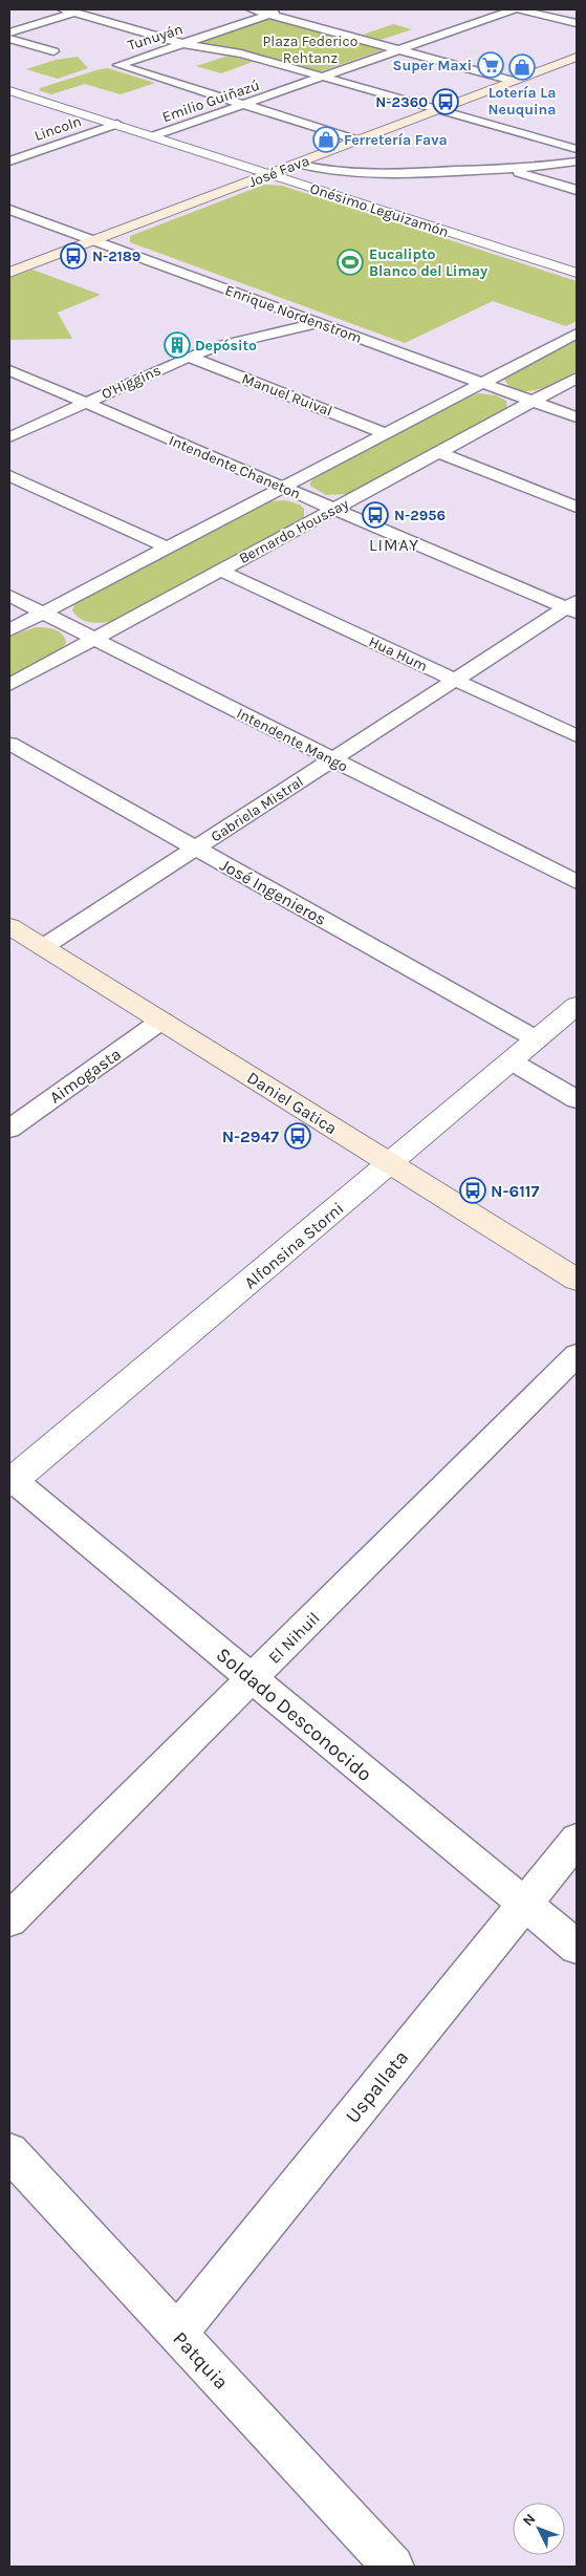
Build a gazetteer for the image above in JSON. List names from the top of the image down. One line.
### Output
{"streets":{"main road":["José Fava","Daniel Gatica"],"street":["Tunuyán","Emilio Guiñazú","Lincoln","Onésimo Leguizamón","Enrique Nordenstrom","O'Higgins","Manuel Ruival","Intendente Chaneton","Bernardo Houssay","Hua Hum","Intendente Mango","Gabriela Mistral","José Ingenieros","Aimogasta","Alfonsina Storni","El Nihuil","Soldado Desconocido","Uspallata","Patquia"]},"crossings":[["Tunuyán","Emilio Guiñazú"],["Emilio Guiñazú","Onésimo Leguizamón"],["Lincoln","Onésimo Leguizamón"],["José Fava","Onésimo Leguizamón"],["José Fava","Enrique Nordenstrom"],["Enrique Nordenstrom","O'Higgins"],["Enrique Nordenstrom","Bernardo Houssay"],["O'Higgins","Manuel Ruival"],["O'Higgins","Intendente Chaneton"],["Intendente Chaneton","Bernardo Houssay"],["Intendente Chaneton","Gabriela Mistral"],["Bernardo Houssay","Hua Hum"],["Bernardo Houssay","Intendente Mango"],["Hua Hum","Gabriela Mistral"],["Intendente Mango","Gabriela Mistral"],["Gabriela Mistral","José Ingenieros"],["Gabriela Mistral","Daniel Gatica"],["José Ingenieros","Alfonsina Storni"],["Aimogasta","Daniel Gatica"],["Daniel Gatica","Alfonsina Storni"],["Alfonsina Storni","Soldado Desconocido"],["El Nihuil","Soldado Desconocido"],["Soldado Desconocido","Uspallata"],["Uspallata","Patquia"]],"districts":["LIMAY"],"parks":["Plaza Federico Rehtanz"],"places":{"supermarket":["Super Maxi"],"shop":["Lotería La Neuquina","Ferretería Fava"],"bus stop":["N-2360","N-2189","N-2956","N-2947","N-6117"],"sports":["Eucalipto Blanco del Limay"],"building":["Depósito"]},"north":"top left"}
